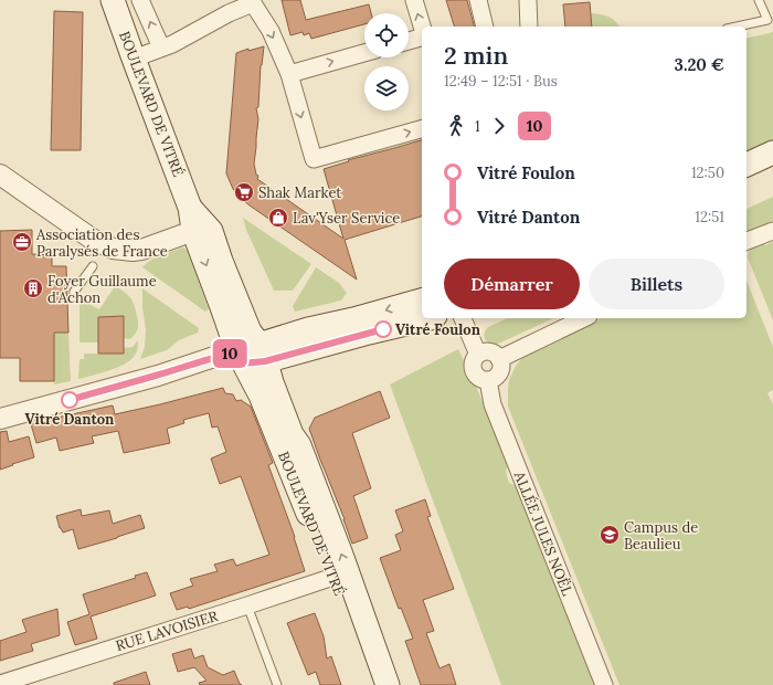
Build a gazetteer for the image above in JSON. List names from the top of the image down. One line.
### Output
{"streets":{"main road":["BOULEVARD DE VITRÉ"],"street":["ALLÉE JULES NOËL","RUE LAVOISIER"]},"crossings":[["BOULEVARD DE VITRÉ","RUE LAVOISIER"]],"places":{"supermarket":["Shak Market"],"shop":["Lav'Yser Service"],"office":["Association des Paralysés de France"],"building":["Foyer Guillaume d'Achon"],"other":["Vitré Foulon","Vitré Danton"],"school or university":["Campus de Beaulieu"]},"lines":["bus line 10"],"page":{"on_map":"10","heading":["2 min","12:49 – 12:51 · Bus","3.20 €"],"legs":["1","10"],"list":[{"name":"Vitré Foulon","value":"12:50"},{"name":"Vitré Danton","value":"12:51"}],"buttons":["Démarrer","Billets"]}}
